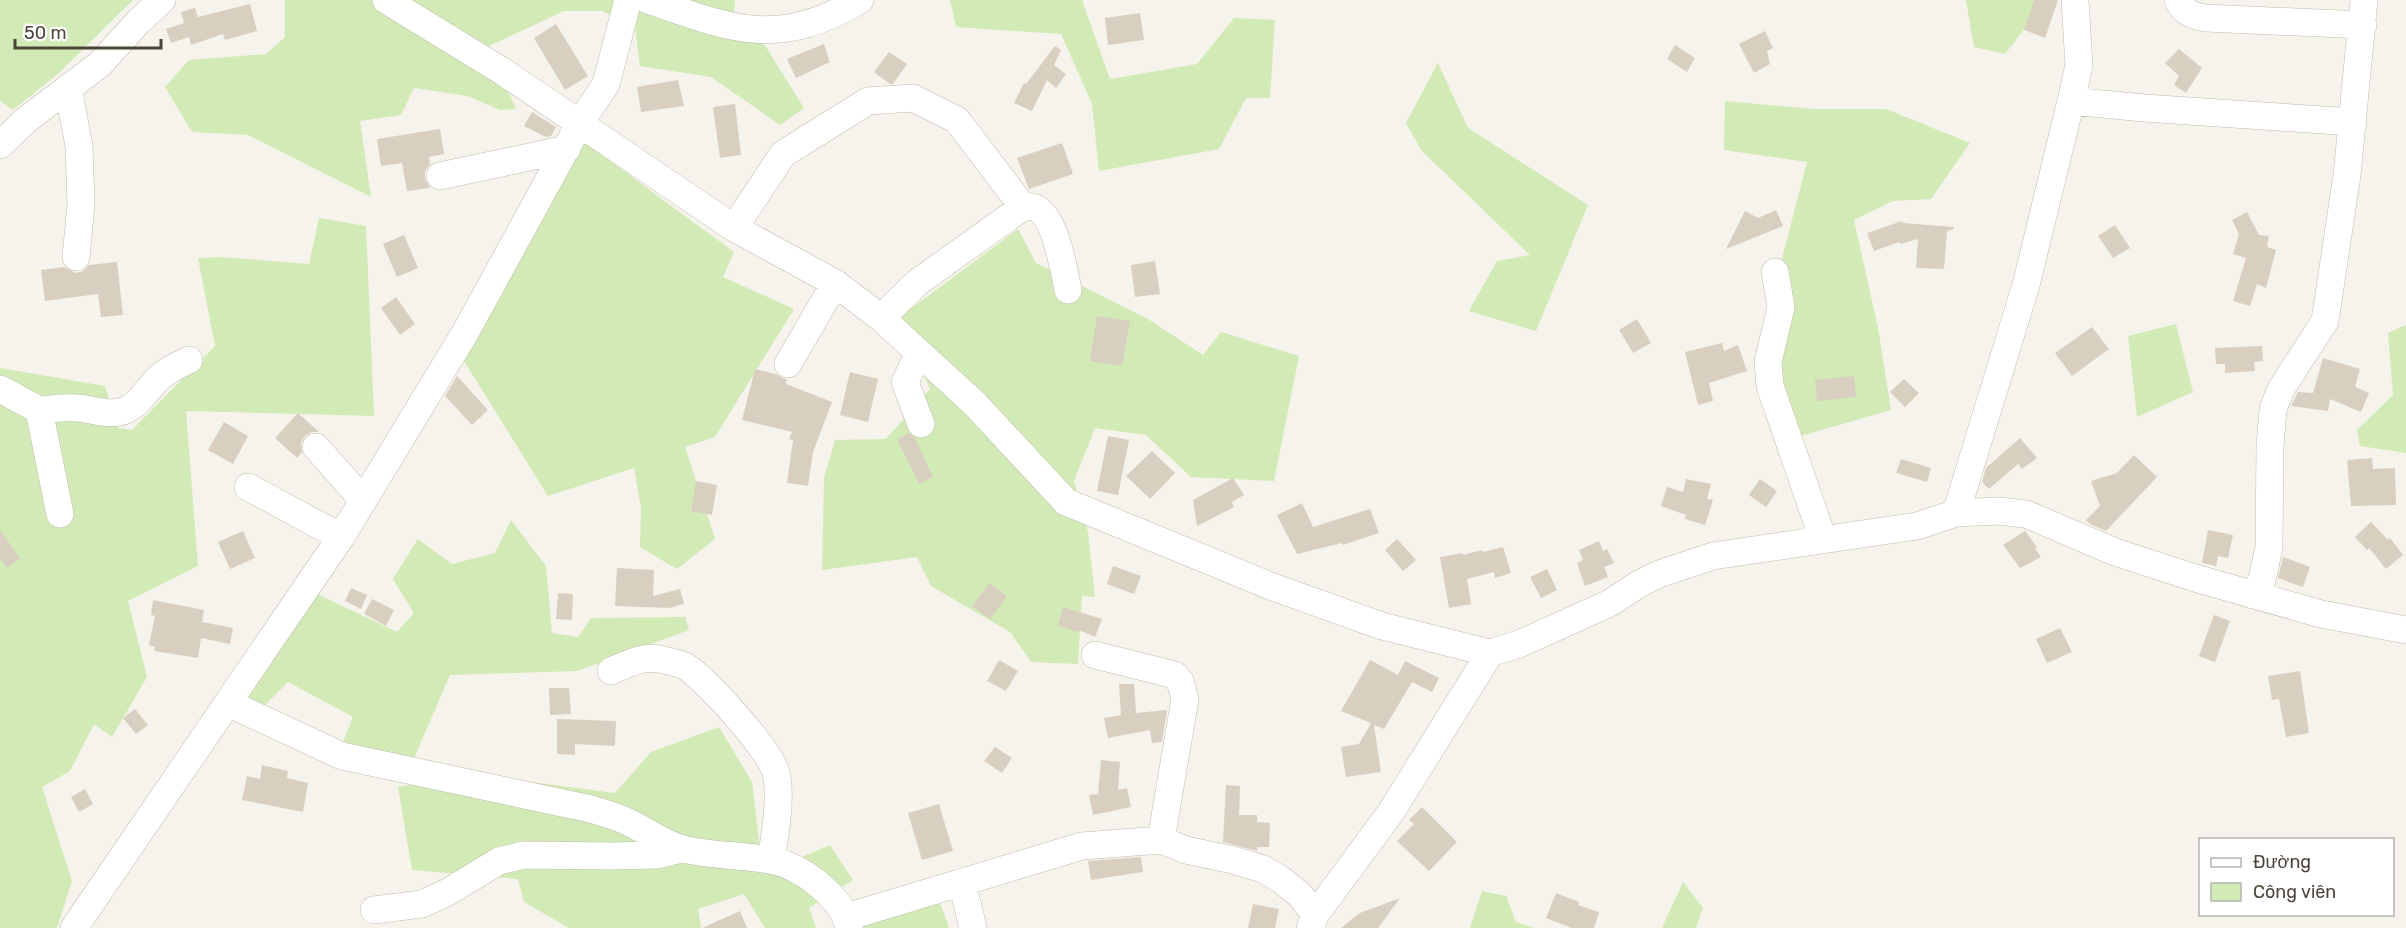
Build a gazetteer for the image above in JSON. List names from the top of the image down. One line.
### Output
{"legend":["Đường","Công viên"],"scale_bar":"50 m"}
